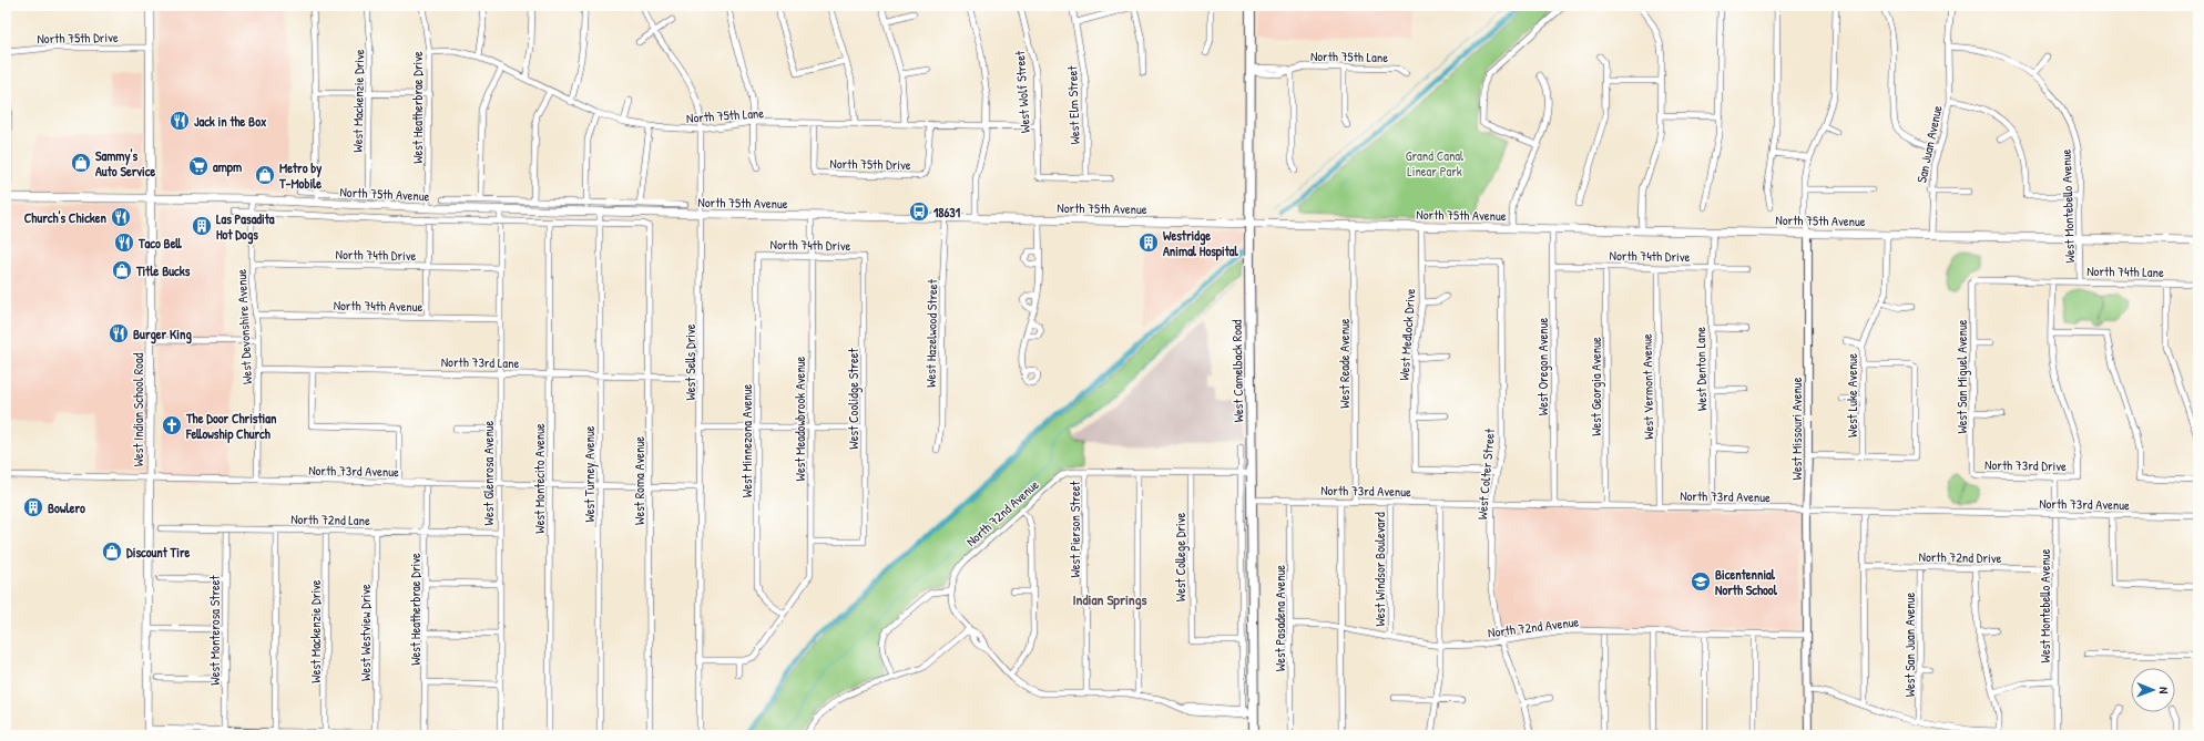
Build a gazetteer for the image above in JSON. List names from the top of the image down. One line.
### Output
{"streets":{"main road":["North 75th Avenue","West Camelback Road","West Indian School Road"],"street":["North 75th Drive","North 75th Lane","West Wolf Street","West Mackenzie Drive","West Elm Street","West Heatherbrae Drive","San Juan Avenue","West Montebello Avenue","North 74th Drive","North 74th Lane","North 74th Avenue","West Devonshire Avenue","West Hazelwood Street","West Medlock Drive","North 73rd Lane","West Sells Drive","West Reade Avenue","West Oregon Avenue","West Denton Lane","West San Miguel Avenue","West Georgia Avenue","West Vermont Avenue","West Luke Avenue","West Coolidge Street","West Meadowbrook Avenue","West Missouri Avenue","West Minnezona Avenue","North 73rd Drive","North 73rd Avenue","West Glenrosa Avenue","West Turney Avenue","West Colter Street","West Montecito Avenue","West Roma Avenue","North 72nd Avenue","North 72nd Lane","West Pierson Street","West College Drive","North 72nd Drive","West Windsor Boulevard","West Pasadena Avenue","West Monterosa Street","West Westview Drive","West San Juan Avenue"]},"crossings":[["North 75th Drive","North 75th Lane"],["North 75th Drive","West Indian School Road"],["North 75th Lane","West Wolf Street"],["North 75th Lane","West Heatherbrae Drive"],["North 75th Lane","West Sells Drive"],["North 75th Lane","West Camelback Road"],["West Wolf Street","West Elm Street"],["West Mackenzie Drive","North 75th Avenue"],["West Mackenzie Drive","North 72nd Lane"],["West Heatherbrae Drive","North 75th Avenue"],["West Heatherbrae Drive","North 73rd Avenue"],["West Heatherbrae Drive","North 72nd Lane"],["San Juan Avenue","North 75th Avenue"],["San Juan Avenue","West Montebello Avenue"],["North 75th Avenue","West Montebello Avenue"],["North 75th Avenue","West Devonshire Avenue"],["North 75th Avenue","West Hazelwood Street"],["North 75th Avenue","West Medlock Drive"],["North 75th Avenue","West Sells Drive"],["North 75th Avenue","West Reade Avenue"],["North 75th Avenue","West Oregon Avenue"],["North 75th Avenue","West Denton Lane"],["North 75th Avenue","West Camelback Road"],["North 75th Avenue","West Luke Avenue"],["North 75th Avenue","West Indian School Road"],["North 75th Avenue","West Meadowbrook Avenue"],["North 75th Avenue","West Missouri Avenue"],["North 75th Avenue","West Glenrosa Avenue"],["North 75th Avenue","West Turney Avenue"],["North 75th Avenue","West Montecito Avenue"],["North 75th Avenue","West Roma Avenue"],["West Montebello Avenue","North 74th Lane"],["West Montebello Avenue","North 73rd Drive"],["West Montebello Avenue","North 73rd Avenue"],["West Montebello Avenue","North 72nd Drive"],["North 74th Drive","West Devonshire Avenue"],["North 74th Drive","West Oregon Avenue"],["North 74th Drive","West Denton Lane"],["North 74th Drive","West Georgia Avenue"],["North 74th Drive","West Vermont Avenue"],["North 74th Drive","West Coolidge Street"],["North 74th Drive","West Meadowbrook Avenue"],["North 74th Drive","West Minnezona Avenue"],["North 74th Drive","West Glenrosa Avenue"],["North 74th Lane","West San Miguel Avenue"],["North 74th Avenue","West Devonshire Avenue"],["North 74th Avenue","West Glenrosa Avenue"],["West Devonshire Avenue","North 73rd Lane"],["West Devonshire Avenue","North 73rd Avenue"],["West Medlock Drive","West Colter Street"],["North 73rd Lane","West Sells Drive"],["North 73rd Lane","West Glenrosa Avenue"],["North 73rd Lane","West Turney Avenue"],["North 73rd Lane","West Montecito Avenue"],["North 73rd Lane","West Roma Avenue"],["West Sells Drive","North 73rd Avenue"],["West Reade Avenue","North 73rd Avenue"],["West Oregon Avenue","North 73rd Avenue"],["West Denton Lane","North 73rd Avenue"],["West Camelback Road","North 73rd Avenue"],["West San Miguel Avenue","North 73rd Drive"],["West Georgia Avenue","North 73rd Avenue"],["West Vermont Avenue","North 73rd Avenue"],["West Coolidge Street","West Meadowbrook Avenue"],["West Indian School Road","North 73rd Avenue"],["West Meadowbrook Avenue","West Minnezona Avenue"],["West Missouri Avenue","North 73rd Avenue"],["West Missouri Avenue","North 72nd Avenue"],["North 73rd Avenue","West Glenrosa Avenue"],["North 73rd Avenue","West Turney Avenue"],["North 73rd Avenue","West Colter Street"],["North 73rd Avenue","West Montecito Avenue"],["North 73rd Avenue","West Roma Avenue"],["North 73rd Avenue","West Windsor Boulevard"],["North 73rd Avenue","West Pasadena Avenue"],["West Glenrosa Avenue","North 72nd Lane"],["West Colter Street","North 72nd Avenue"],["North 72nd Avenue","West Pierson Street"],["North 72nd Avenue","West Windsor Boulevard"],["North 72nd Avenue","West Pasadena Avenue"],["North 72nd Lane","West Monterosa Street"],["North 72nd Lane","West Westview Drive"],["North 72nd Drive","West San Juan Avenue"]],"districts":["Indian Springs"],"parks":["Grand Canal Linear Park"],"places":{"restaurant":["Jack in the Box","Church's Chicken","Taco Bell","Burger King"],"shop":["Sammy's Auto Service","Metro by T-Mobile","Title Bucks","Discount Tire"],"supermarket":["ampm"],"bus stop":["18631"],"building":["Las Pasadita Hot Dogs","Westridge Animal Hospital","Bowlero"],"church":["The Door Christian Fellowship Church"],"school or university":["Bicentennial North School"]},"north":"right"}
